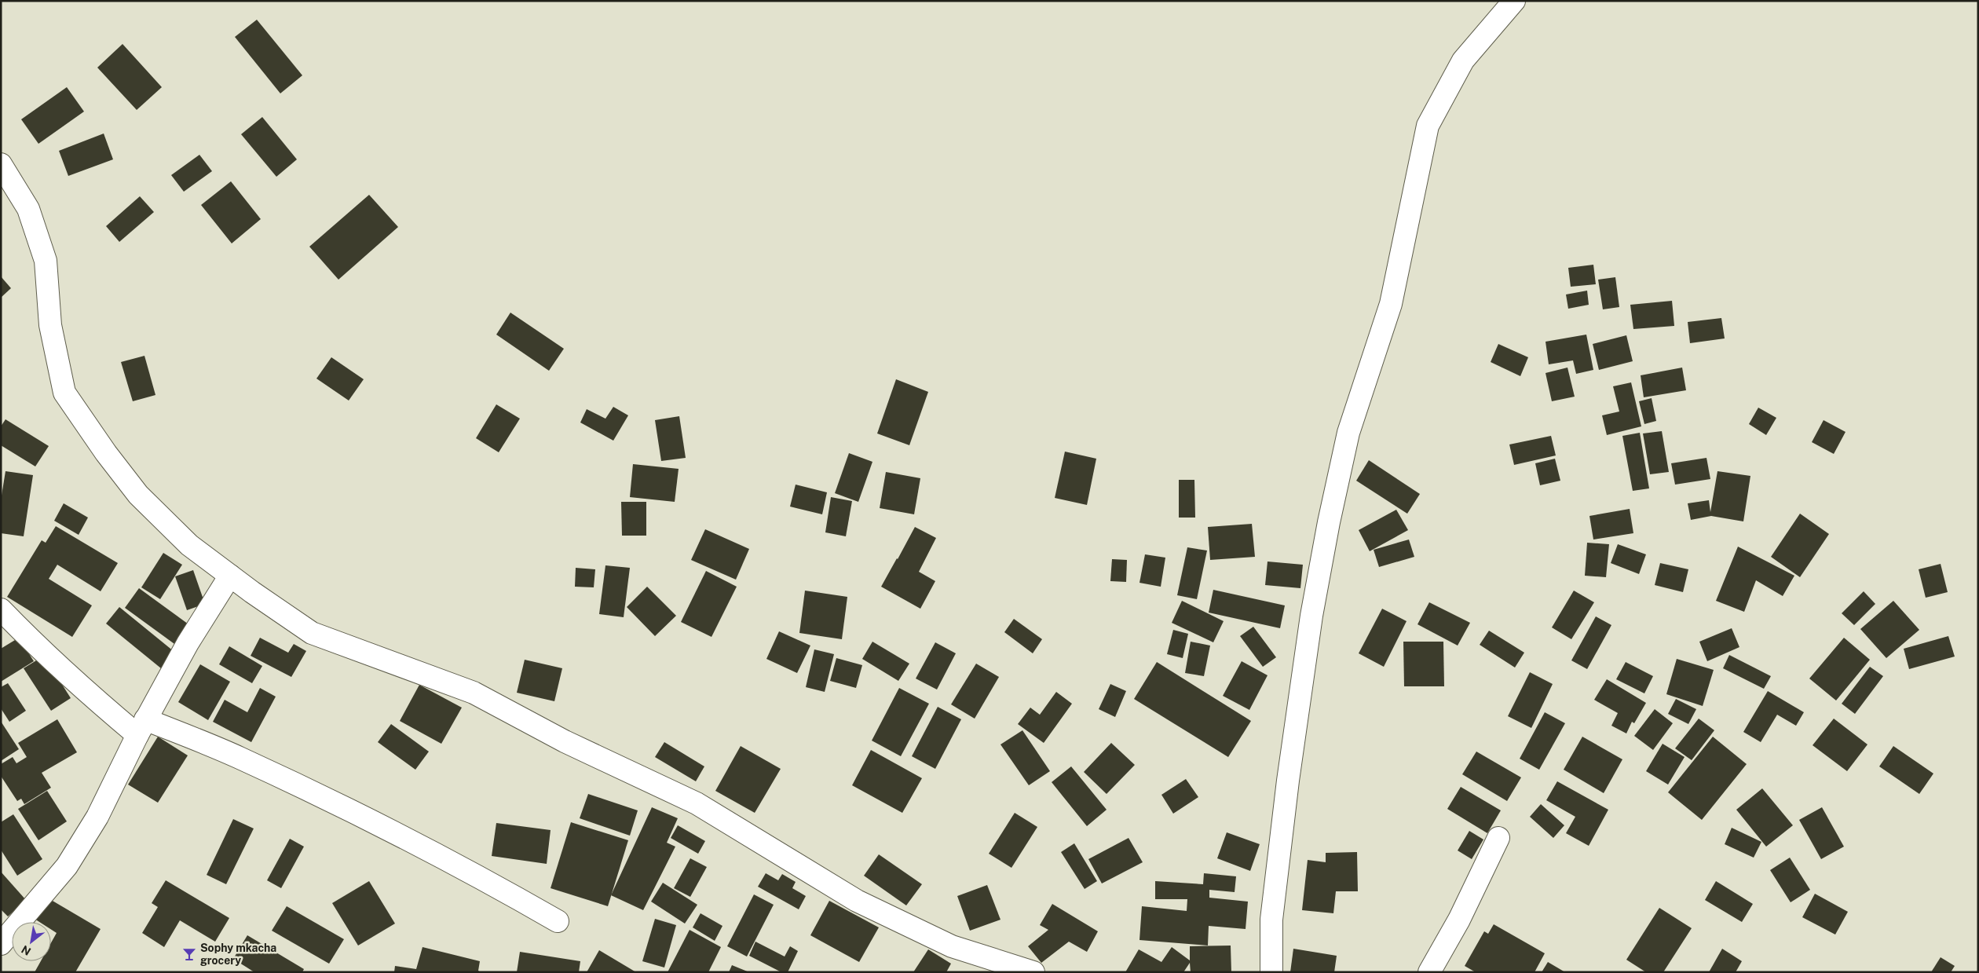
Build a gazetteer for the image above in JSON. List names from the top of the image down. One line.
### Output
{"places":{"bar":["Sophy mkacha grocery"]},"north":"bottom left"}
